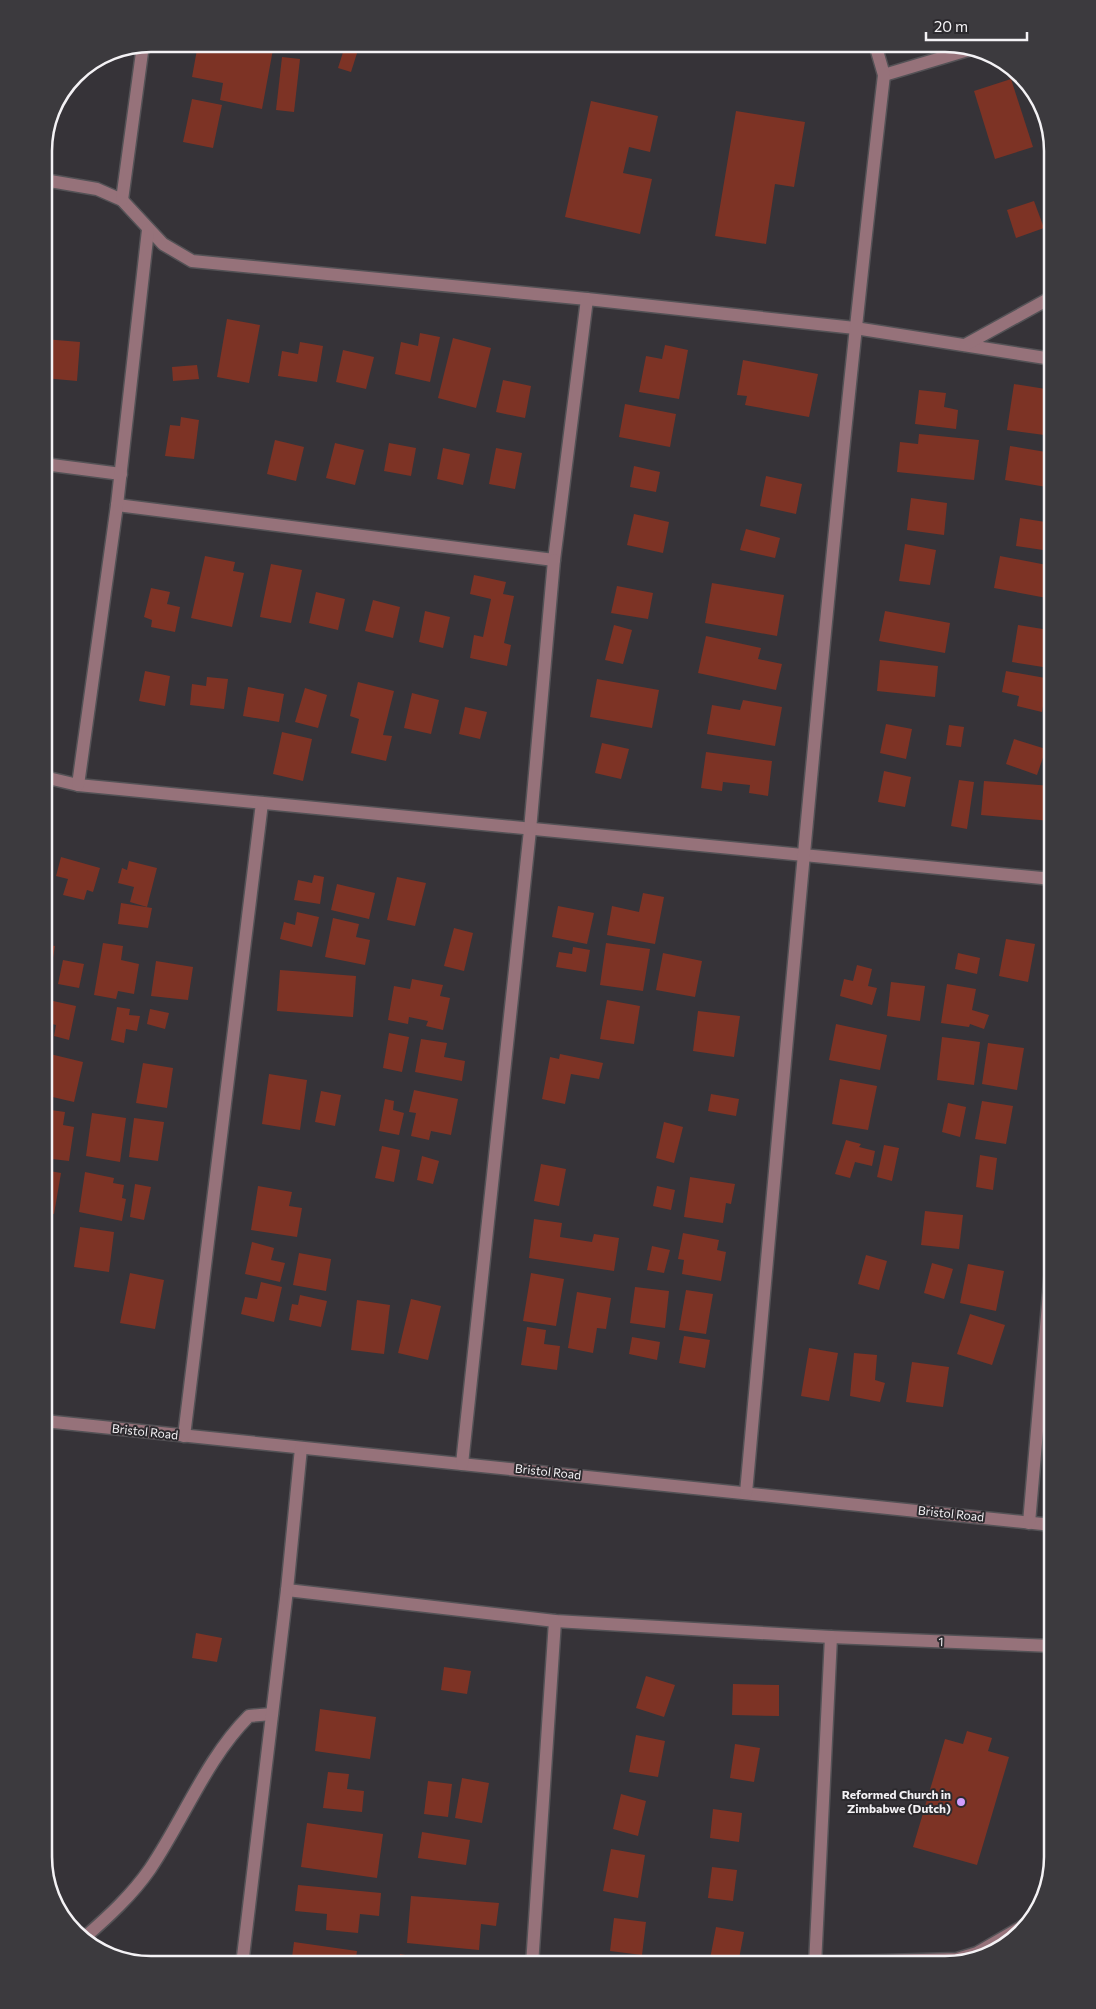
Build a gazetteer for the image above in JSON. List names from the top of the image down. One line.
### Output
{"streets":{"street":["Bristol Road","1"]},"places":["Reformed Church in Zimbabwe (Dutch)"],"scale_bar":"20 m"}
